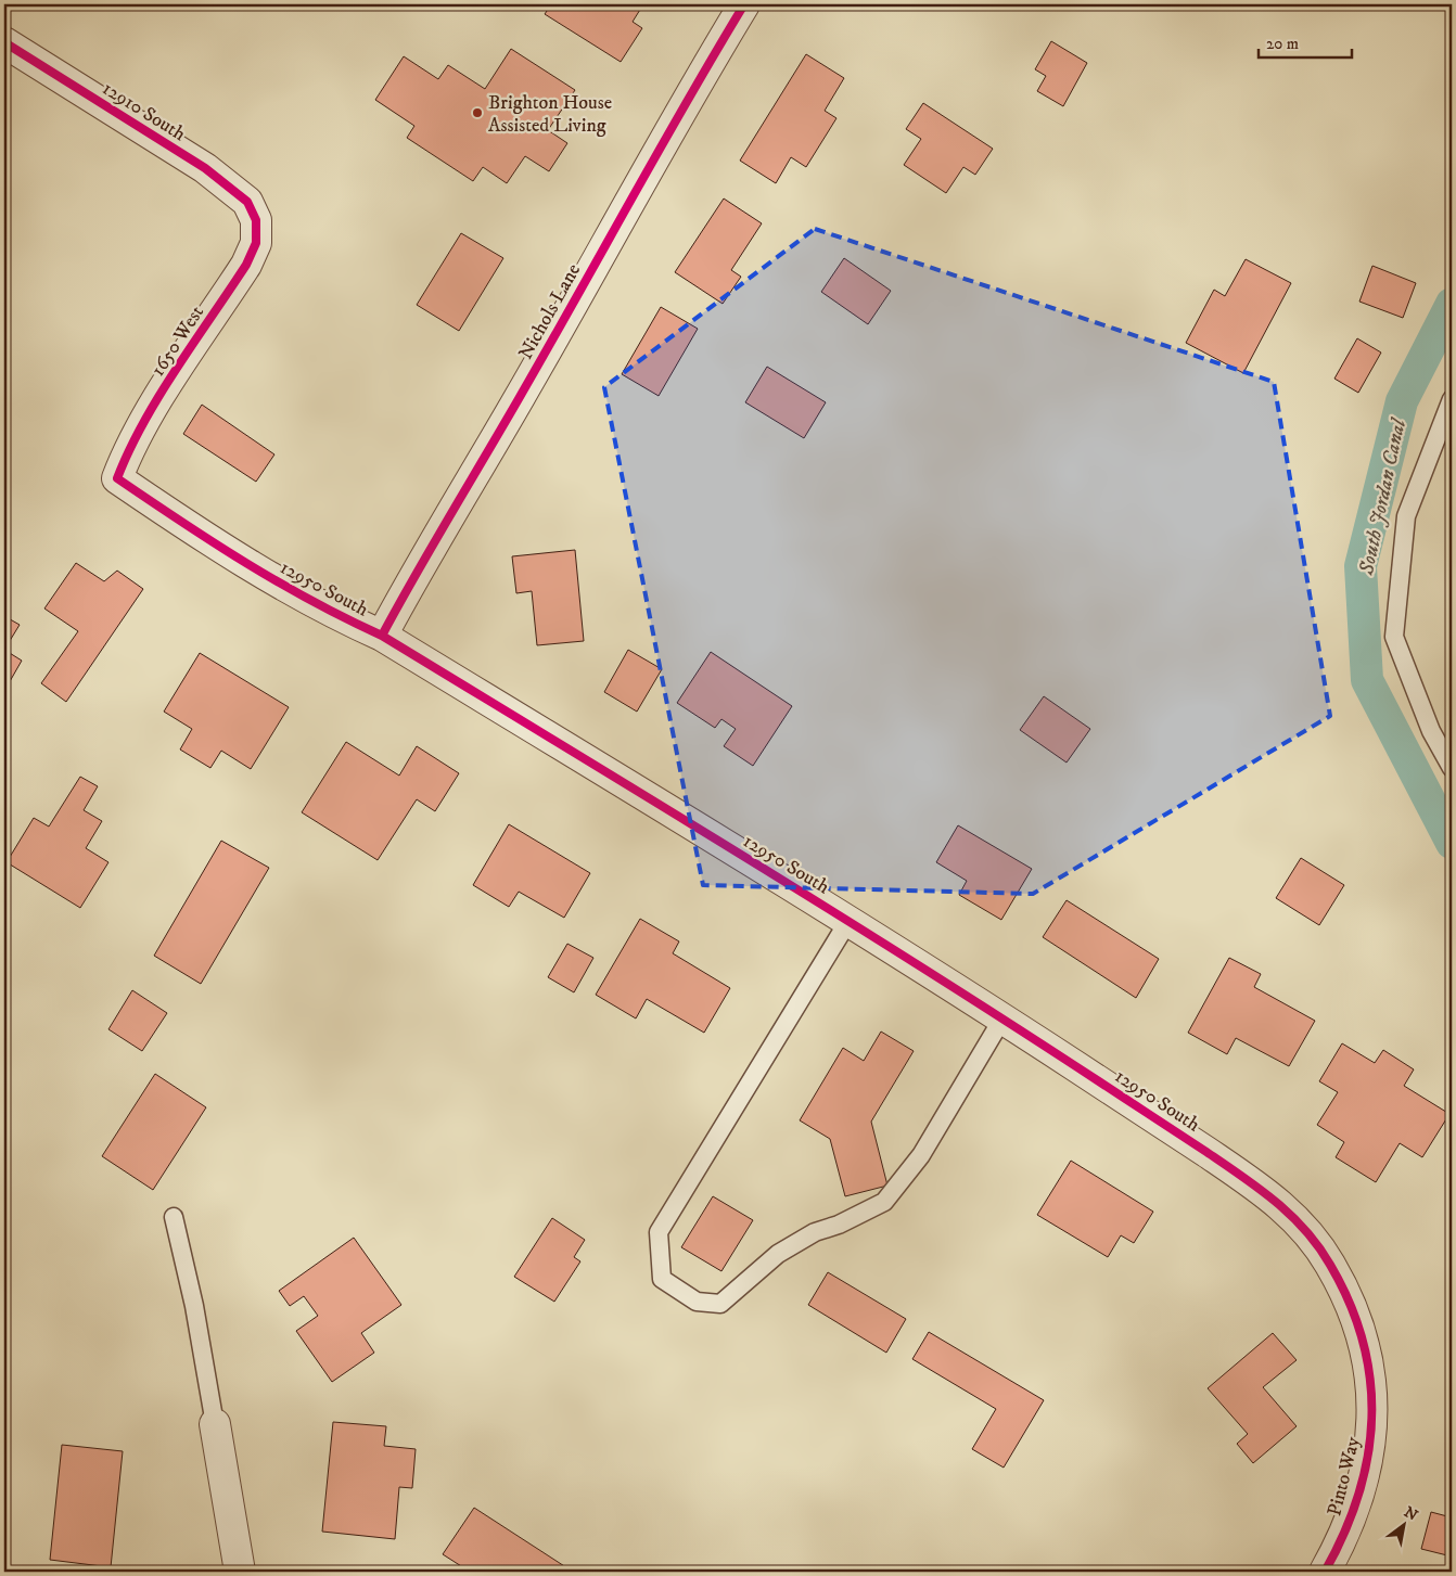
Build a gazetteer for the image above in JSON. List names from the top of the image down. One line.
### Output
{"streets":{"street":["12910 South","Nichols Lane","1650 West","12950 South","Pinto Way"]},"crossings":[["12910 South","1650 West"],["Nichols Lane","12950 South"],["1650 West","12950 South"],["12950 South","Pinto Way"]],"water":["South Jordan Canal"],"places":["Brighton House Assisted Living"],"scale_bar":"20 m","north":"top right"}
